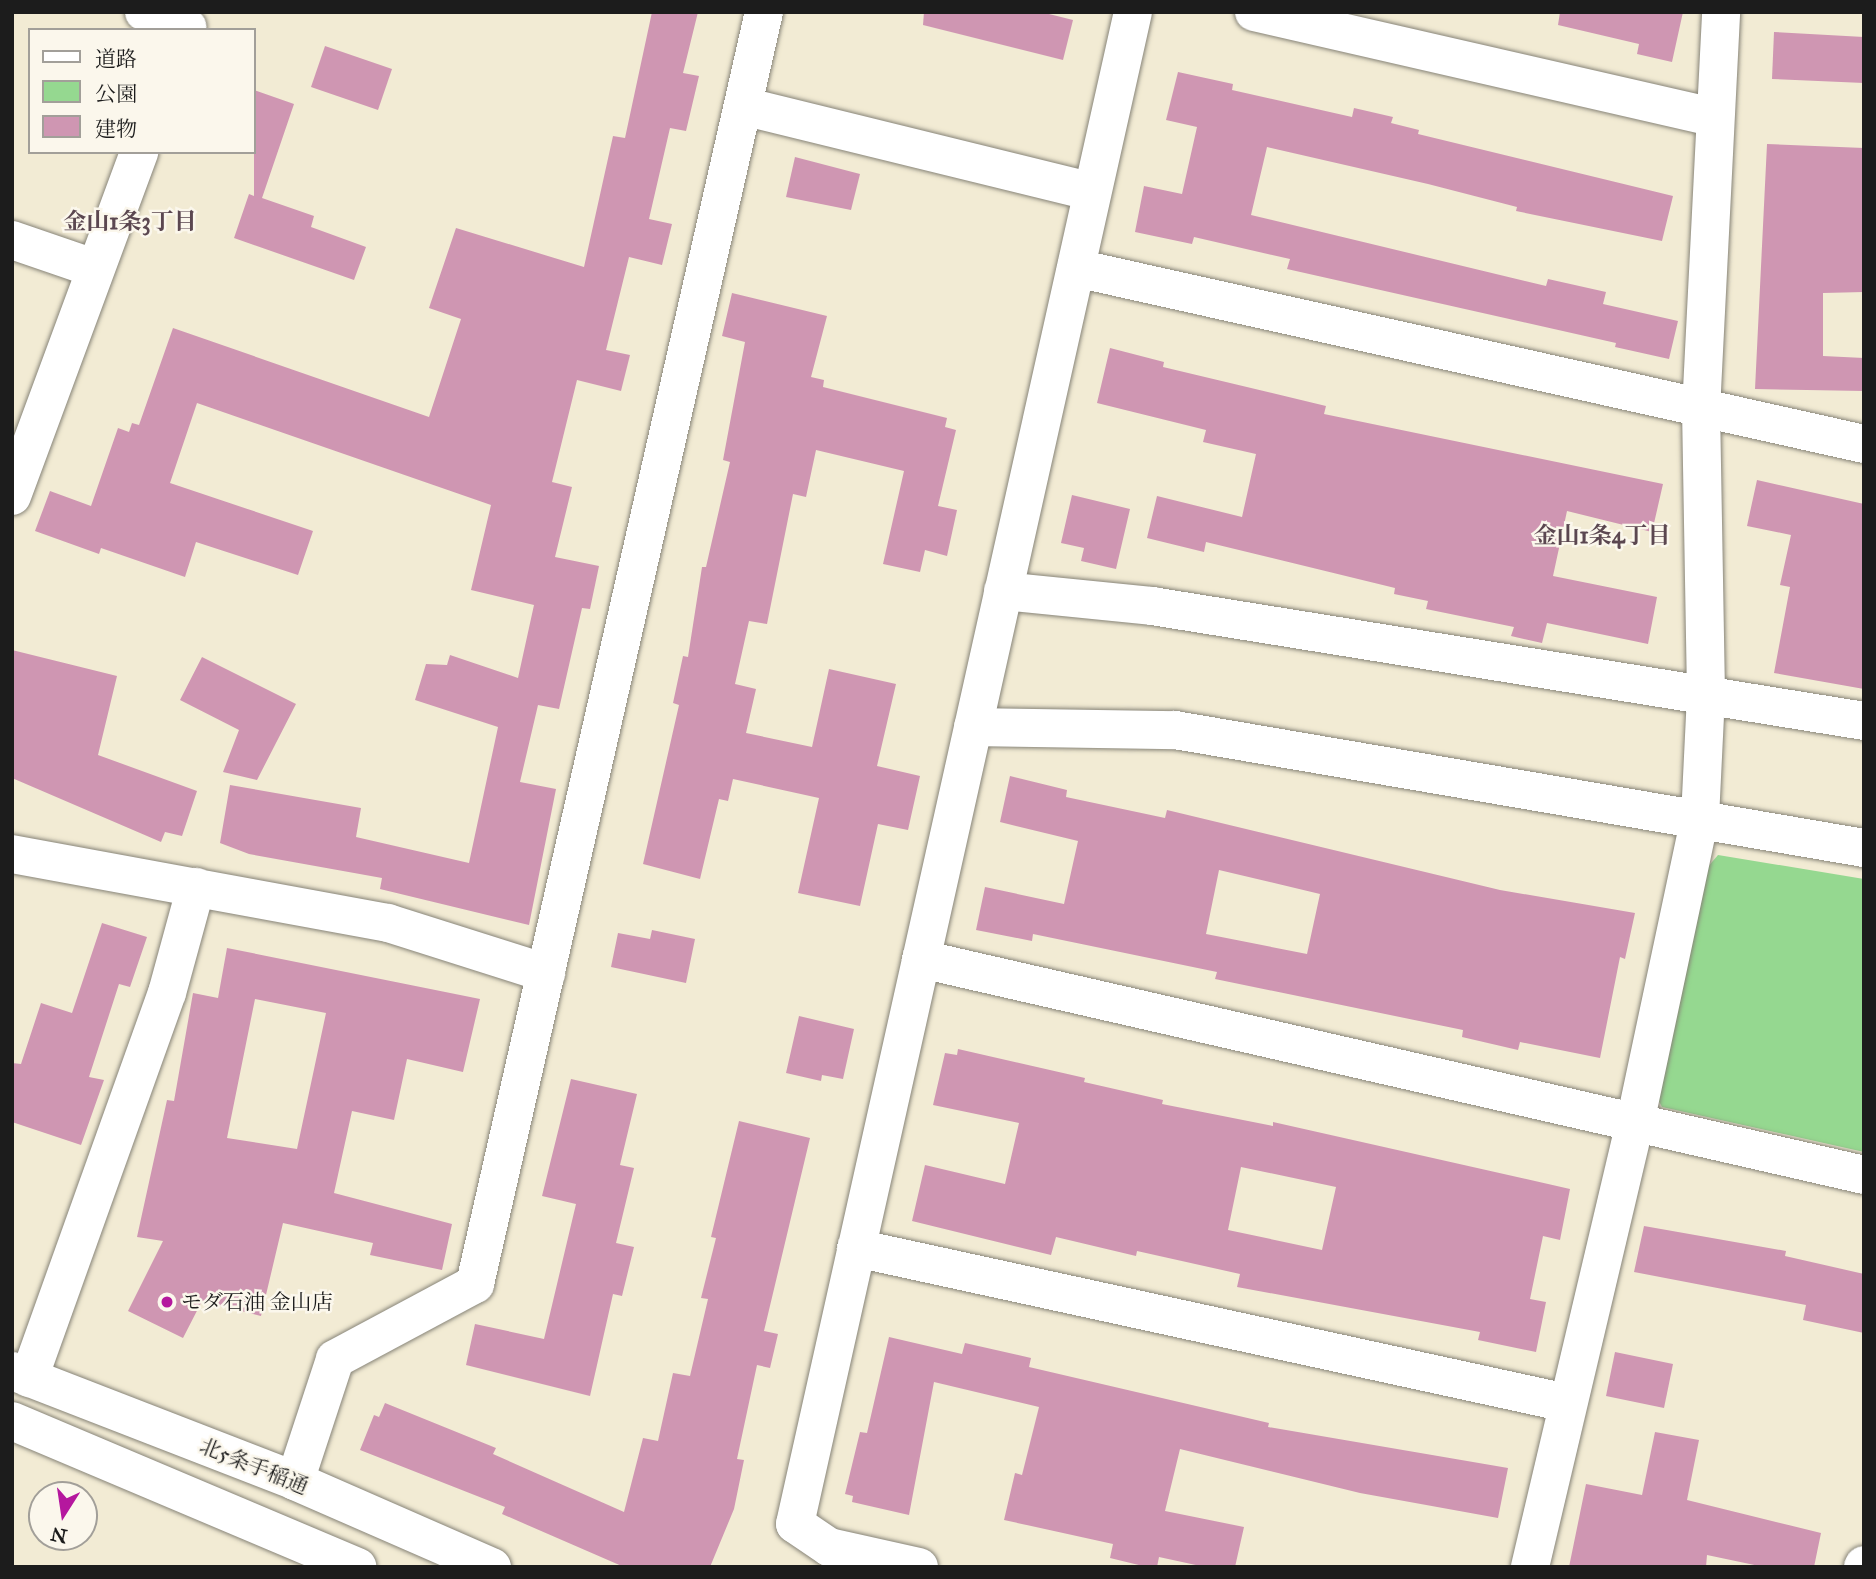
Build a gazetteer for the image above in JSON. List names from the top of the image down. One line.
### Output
{"streets":{"main road":["北5条手稲通"]},"districts":["金山1条3丁目","金山1条4丁目"],"places":["モダ石油 金山店"],"legend":["道路","公園","建物"],"north":"bottom"}
